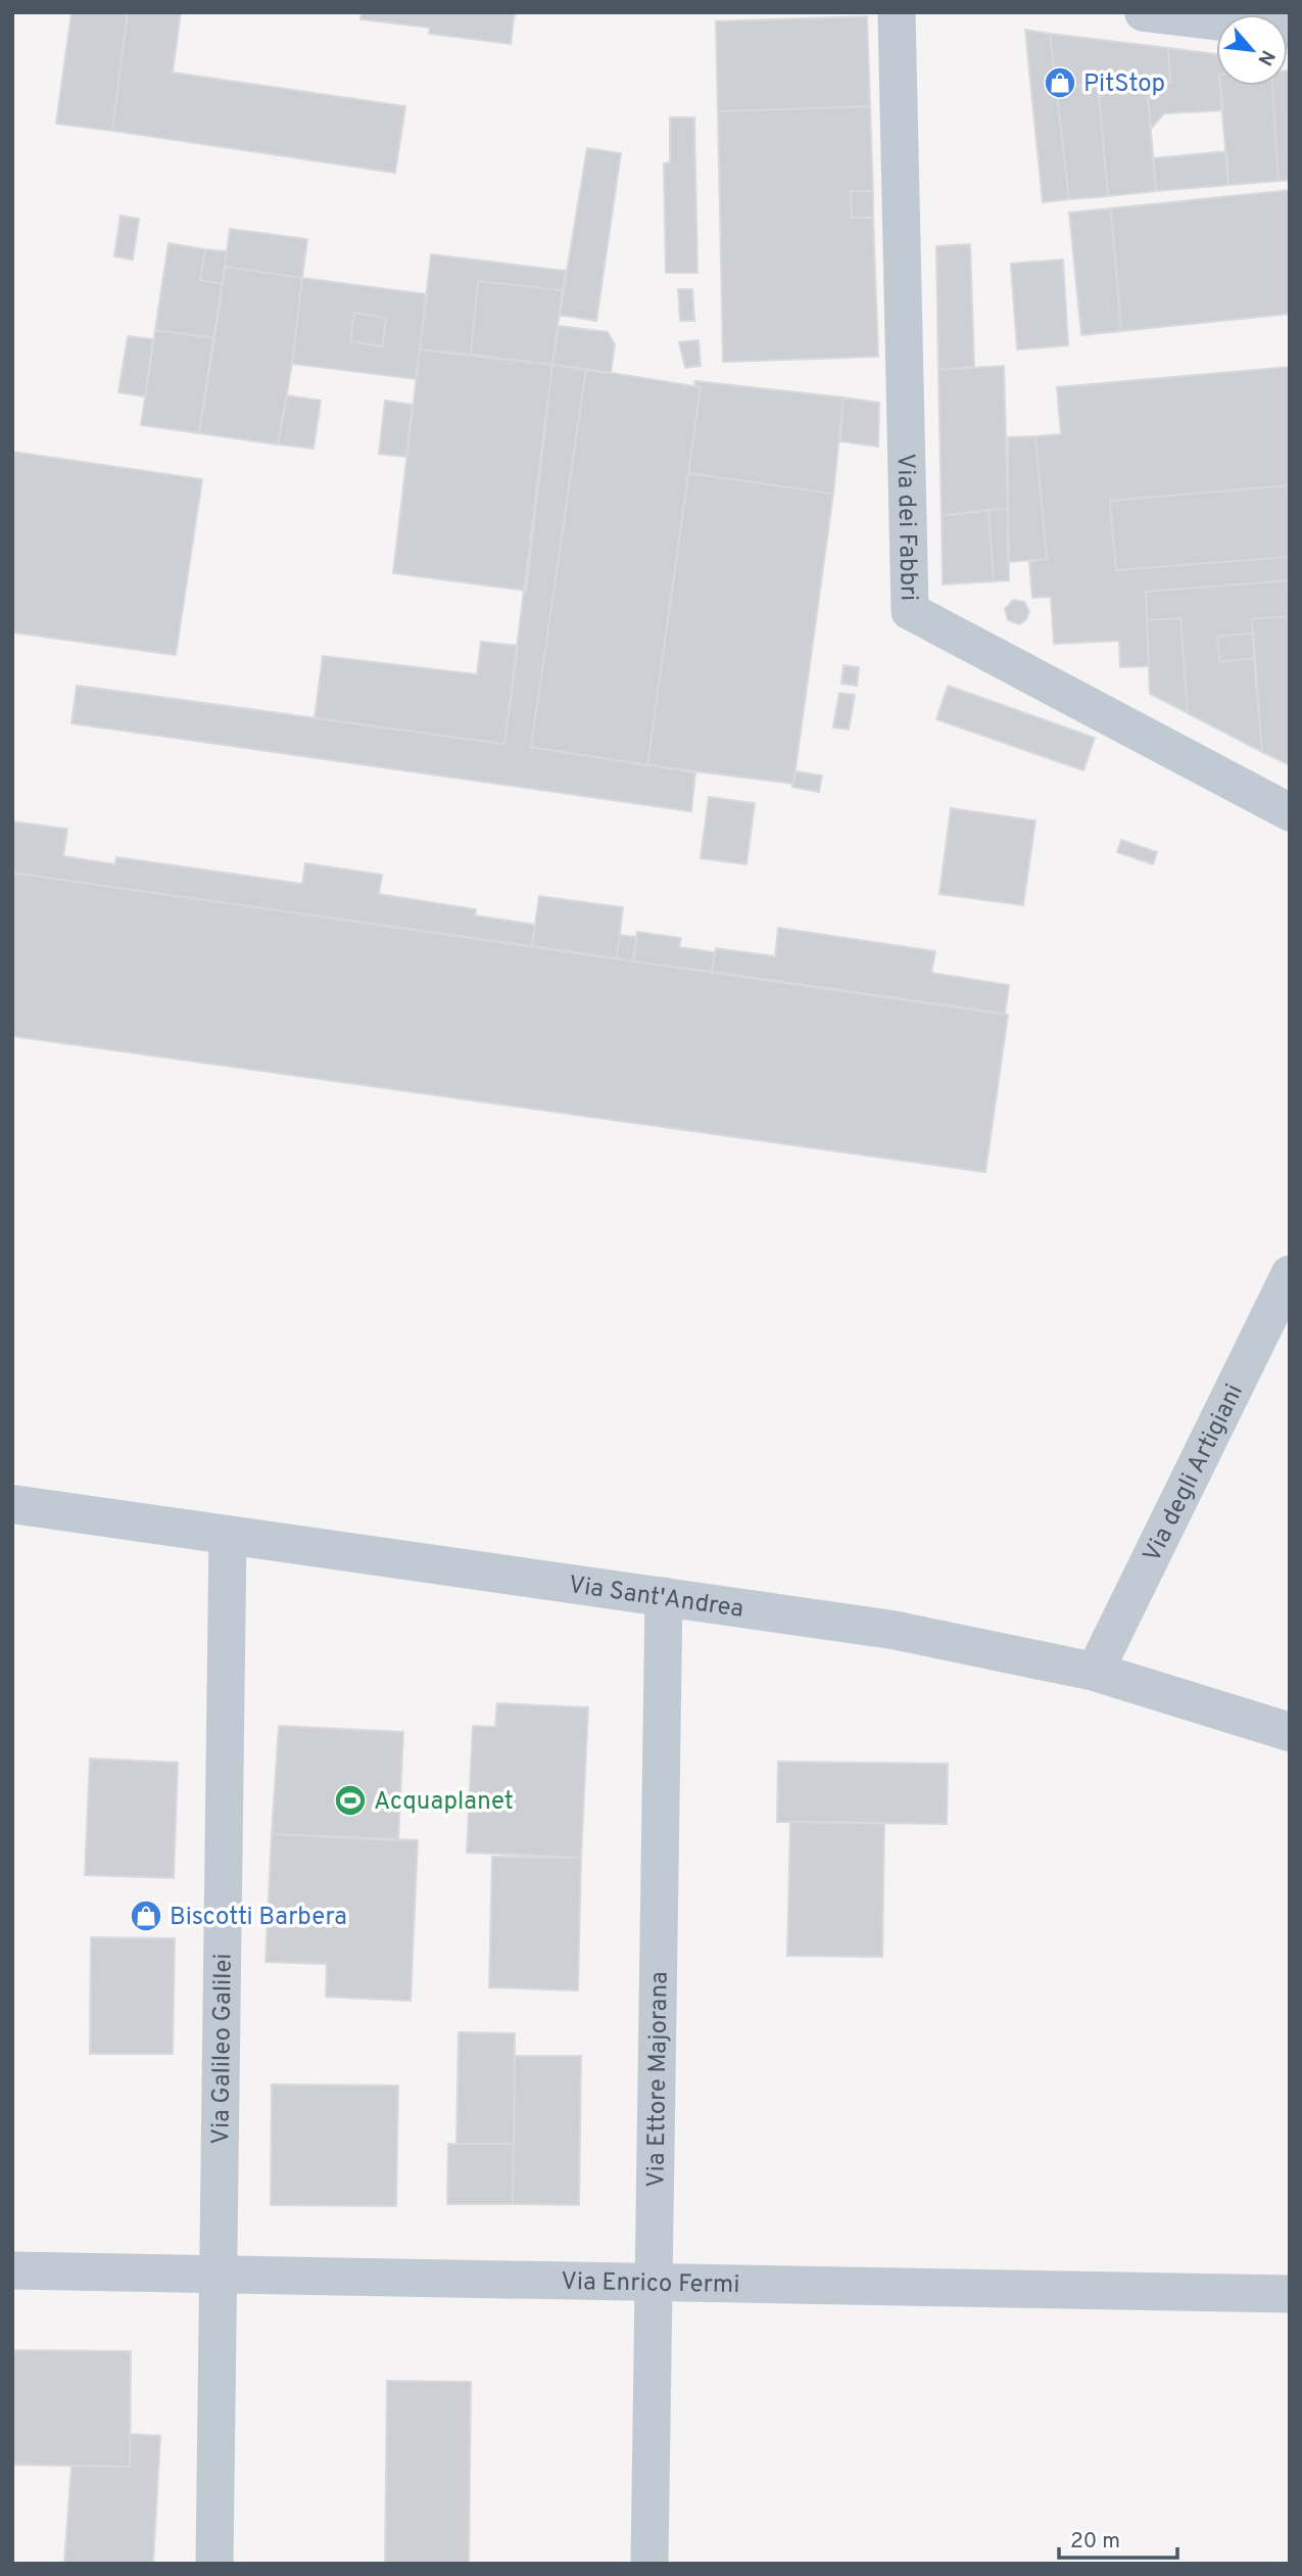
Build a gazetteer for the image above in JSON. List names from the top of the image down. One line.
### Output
{"streets":{"street":["Via dei Fabbri","Via degli Artigiani","Via Sant'Andrea","Via Galileo Galilei","Via Ettore Majorana","Via Enrico Fermi"]},"crossings":[["Via degli Artigiani","Via Sant'Andrea"],["Via Sant'Andrea","Via Galileo Galilei"],["Via Sant'Andrea","Via Ettore Majorana"],["Via Galileo Galilei","Via Enrico Fermi"],["Via Ettore Majorana","Via Enrico Fermi"]],"places":{"shop":["PitStop","Biscotti Barbera"],"sports":["Acquaplanet"]},"scale_bar":"20 m","north":"bottom right"}
